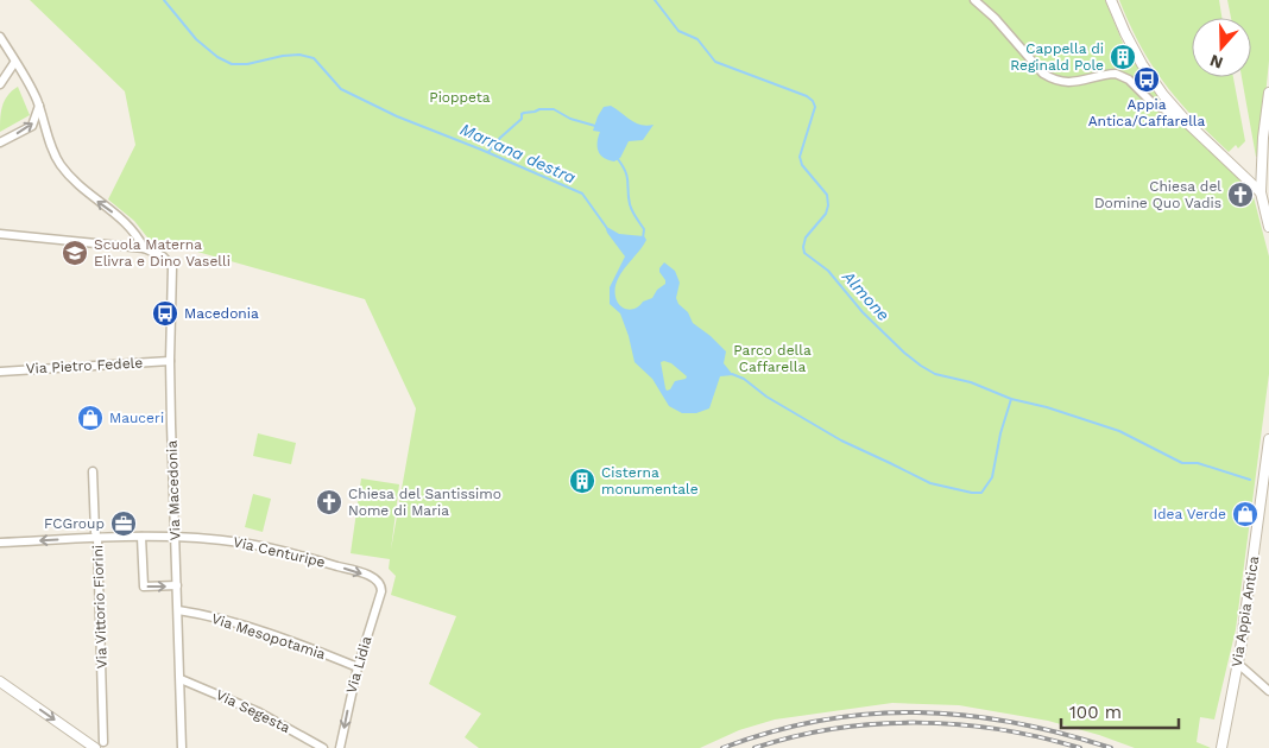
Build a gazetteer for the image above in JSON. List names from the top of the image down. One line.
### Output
{"streets":{"street":["Via Pietro Fedele","Via Macedonia","Via Centuripe","Via Vittorio Fiorini","Via Appia Antica","Via Mesopotamia","Via Lidia","Via Segesta"]},"crossings":[["Via Pietro Fedele","Via Macedonia"],["Via Macedonia","Via Centuripe"],["Via Macedonia","Via Mesopotamia"],["Via Macedonia","Via Segesta"],["Via Centuripe","Via Vittorio Fiorini"],["Via Centuripe","Via Lidia"],["Via Mesopotamia","Via Lidia"]],"one_way":["Via Lidia"],"water":["Marrana destra","Almone"],"parks":["Pioppeta","Parco della Caffarella"],"places":{"building":["Cappella di Reginald Pole","Cisterna monumentale"],"bus stop":["Appia Antica/Caffarella","Macedonia"],"church":["Chiesa del Domine Quo Vadis","Chiesa del Santissimo Nome di Maria"],"school or university":["Scuola Materna Elivra e Dino Vaselli"],"shop":["Mauceri","Idea Verde"],"office":["FCGroup"]},"scale_bar":"100 m","north":"bottom"}
